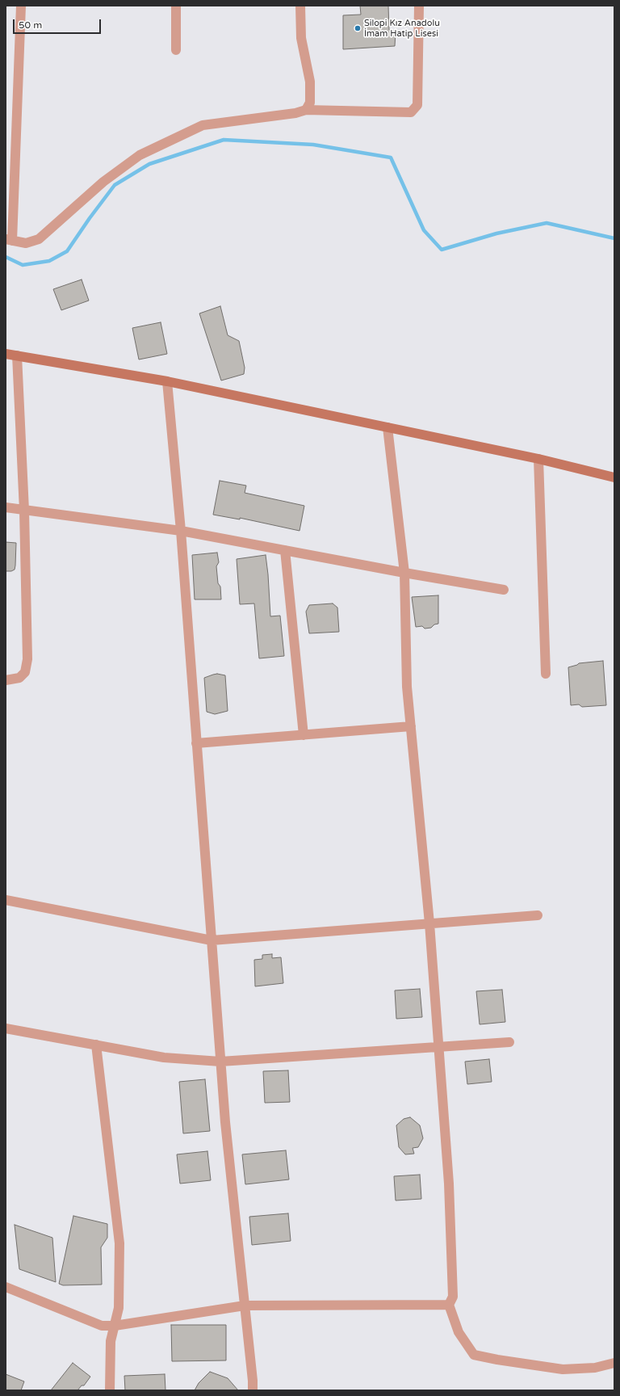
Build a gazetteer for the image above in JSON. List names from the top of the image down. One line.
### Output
{"places":["Silopi Kız Anadolu İmam Hatip Lisesi"],"scale_bar":"50 m"}
